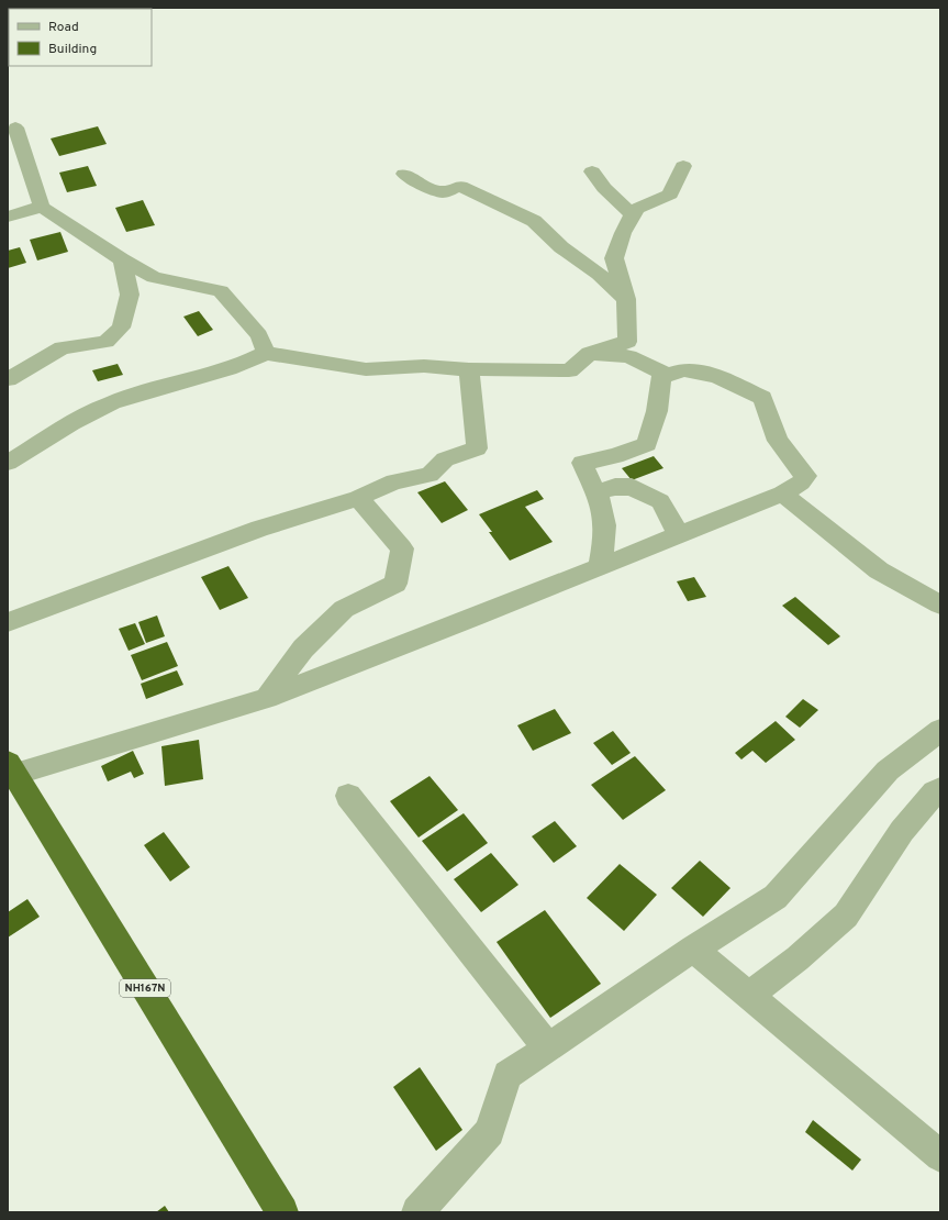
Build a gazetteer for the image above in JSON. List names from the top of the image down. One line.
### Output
{"streets":{"highway":["NH167N"]},"legend":["Road","Building"]}
